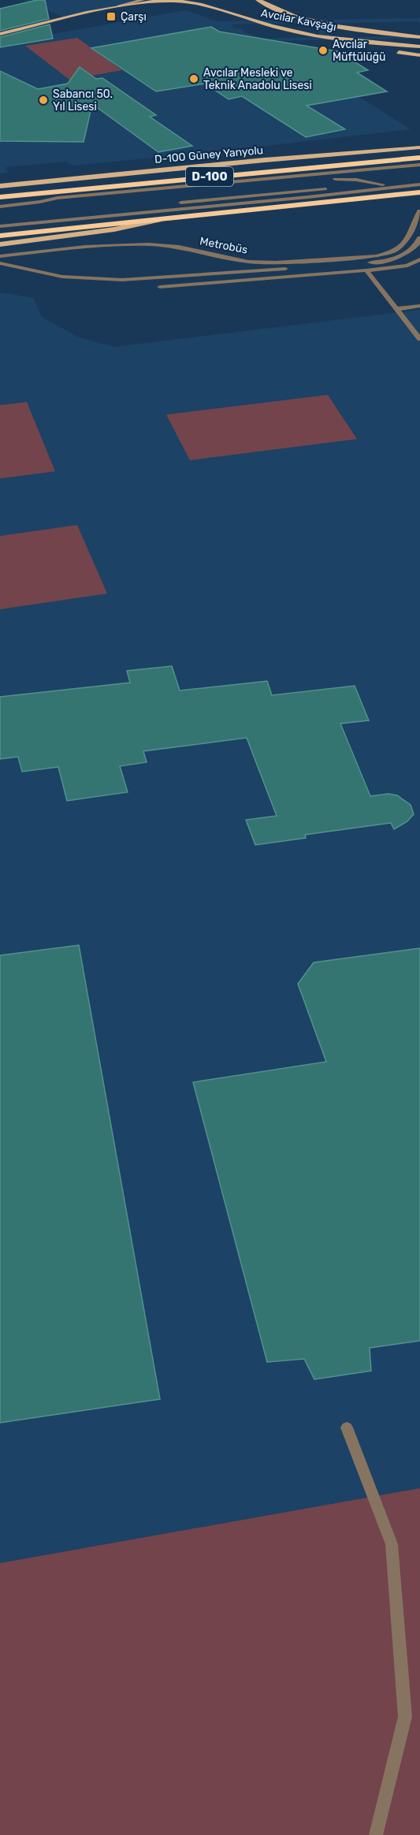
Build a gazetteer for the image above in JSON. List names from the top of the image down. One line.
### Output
{"streets":{"highway":["D-100"],"main road":["Avcılar Kavşağı","D-100 Güney Yanyolu"],"street":["Metrobüs"]},"places":{"transit":["Çarşı"],"other":["Avcılar Müftülüğü","Avcılar Mesleki ve Teknik Anadolu Lisesi","Sabancı 50. Yıl Lisesi"]}}
